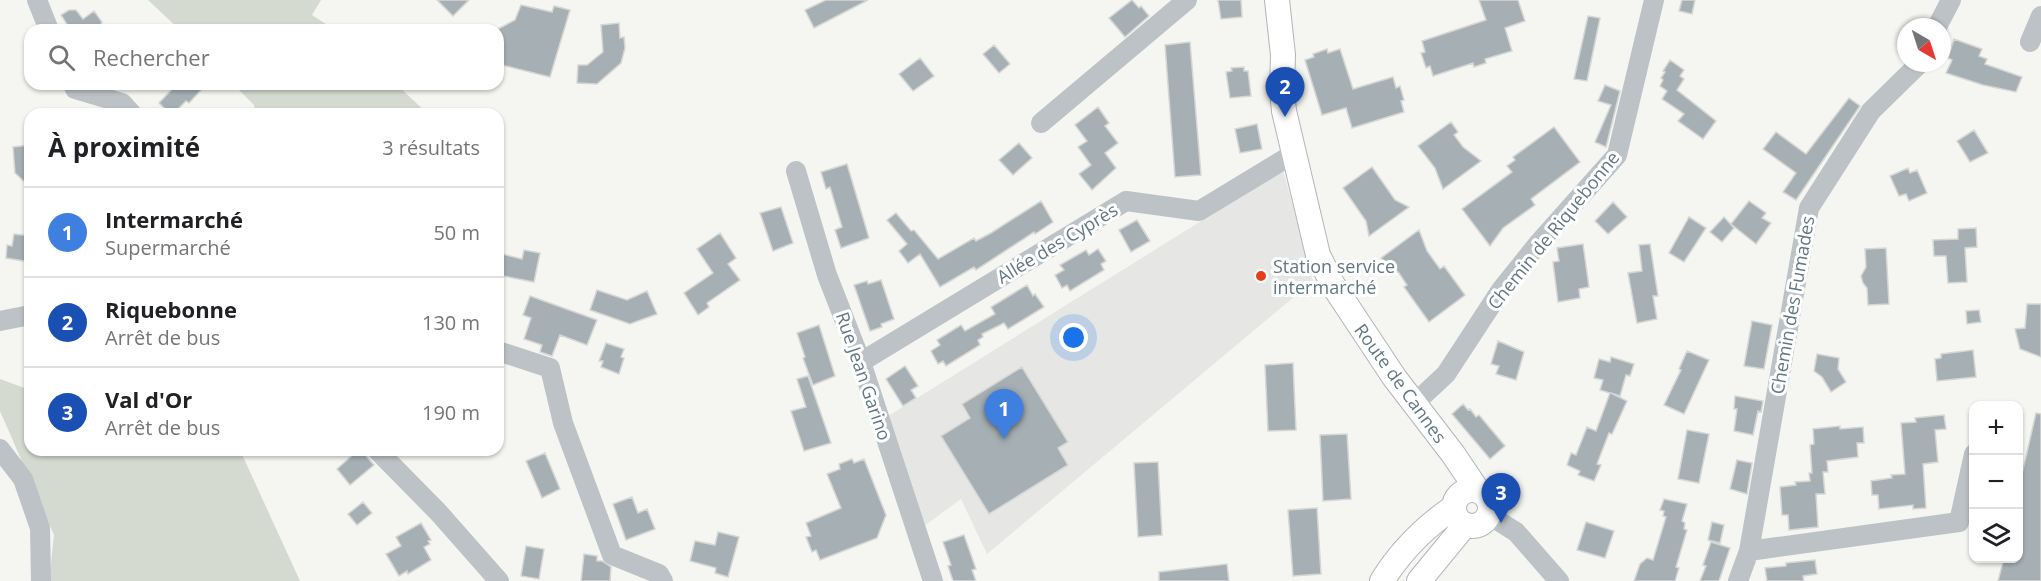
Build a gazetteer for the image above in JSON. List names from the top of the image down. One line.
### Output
{"streets":{"main road":["Route de Cannes"],"street":["Chemin de Riquebonne","Allée des Cyprès","Chemin des Fumades","Rue Jean Garino"]},"crossings":[["Chemin de Riquebonne","Route de Cannes"],["Allée des Cyprès","Rue Jean Garino"],["Allée des Cyprès","Route de Cannes"]],"places":["Station service intermarché"],"north":"bottom right","page":{"search":"Rechercher","pins":["2","1","3"],"heading":["À proximité","3 résultats"],"list":[{"mark":"1","name":"Intermarché","note":"Supermarché","value":"50 m"},{"mark":"2","name":"Riquebonne","note":"Arrêt de bus","value":"130 m"},{"mark":"3","name":"Val d'Or","note":"Arrêt de bus","value":"190 m"}],"map_buttons":["+","−"]}}
